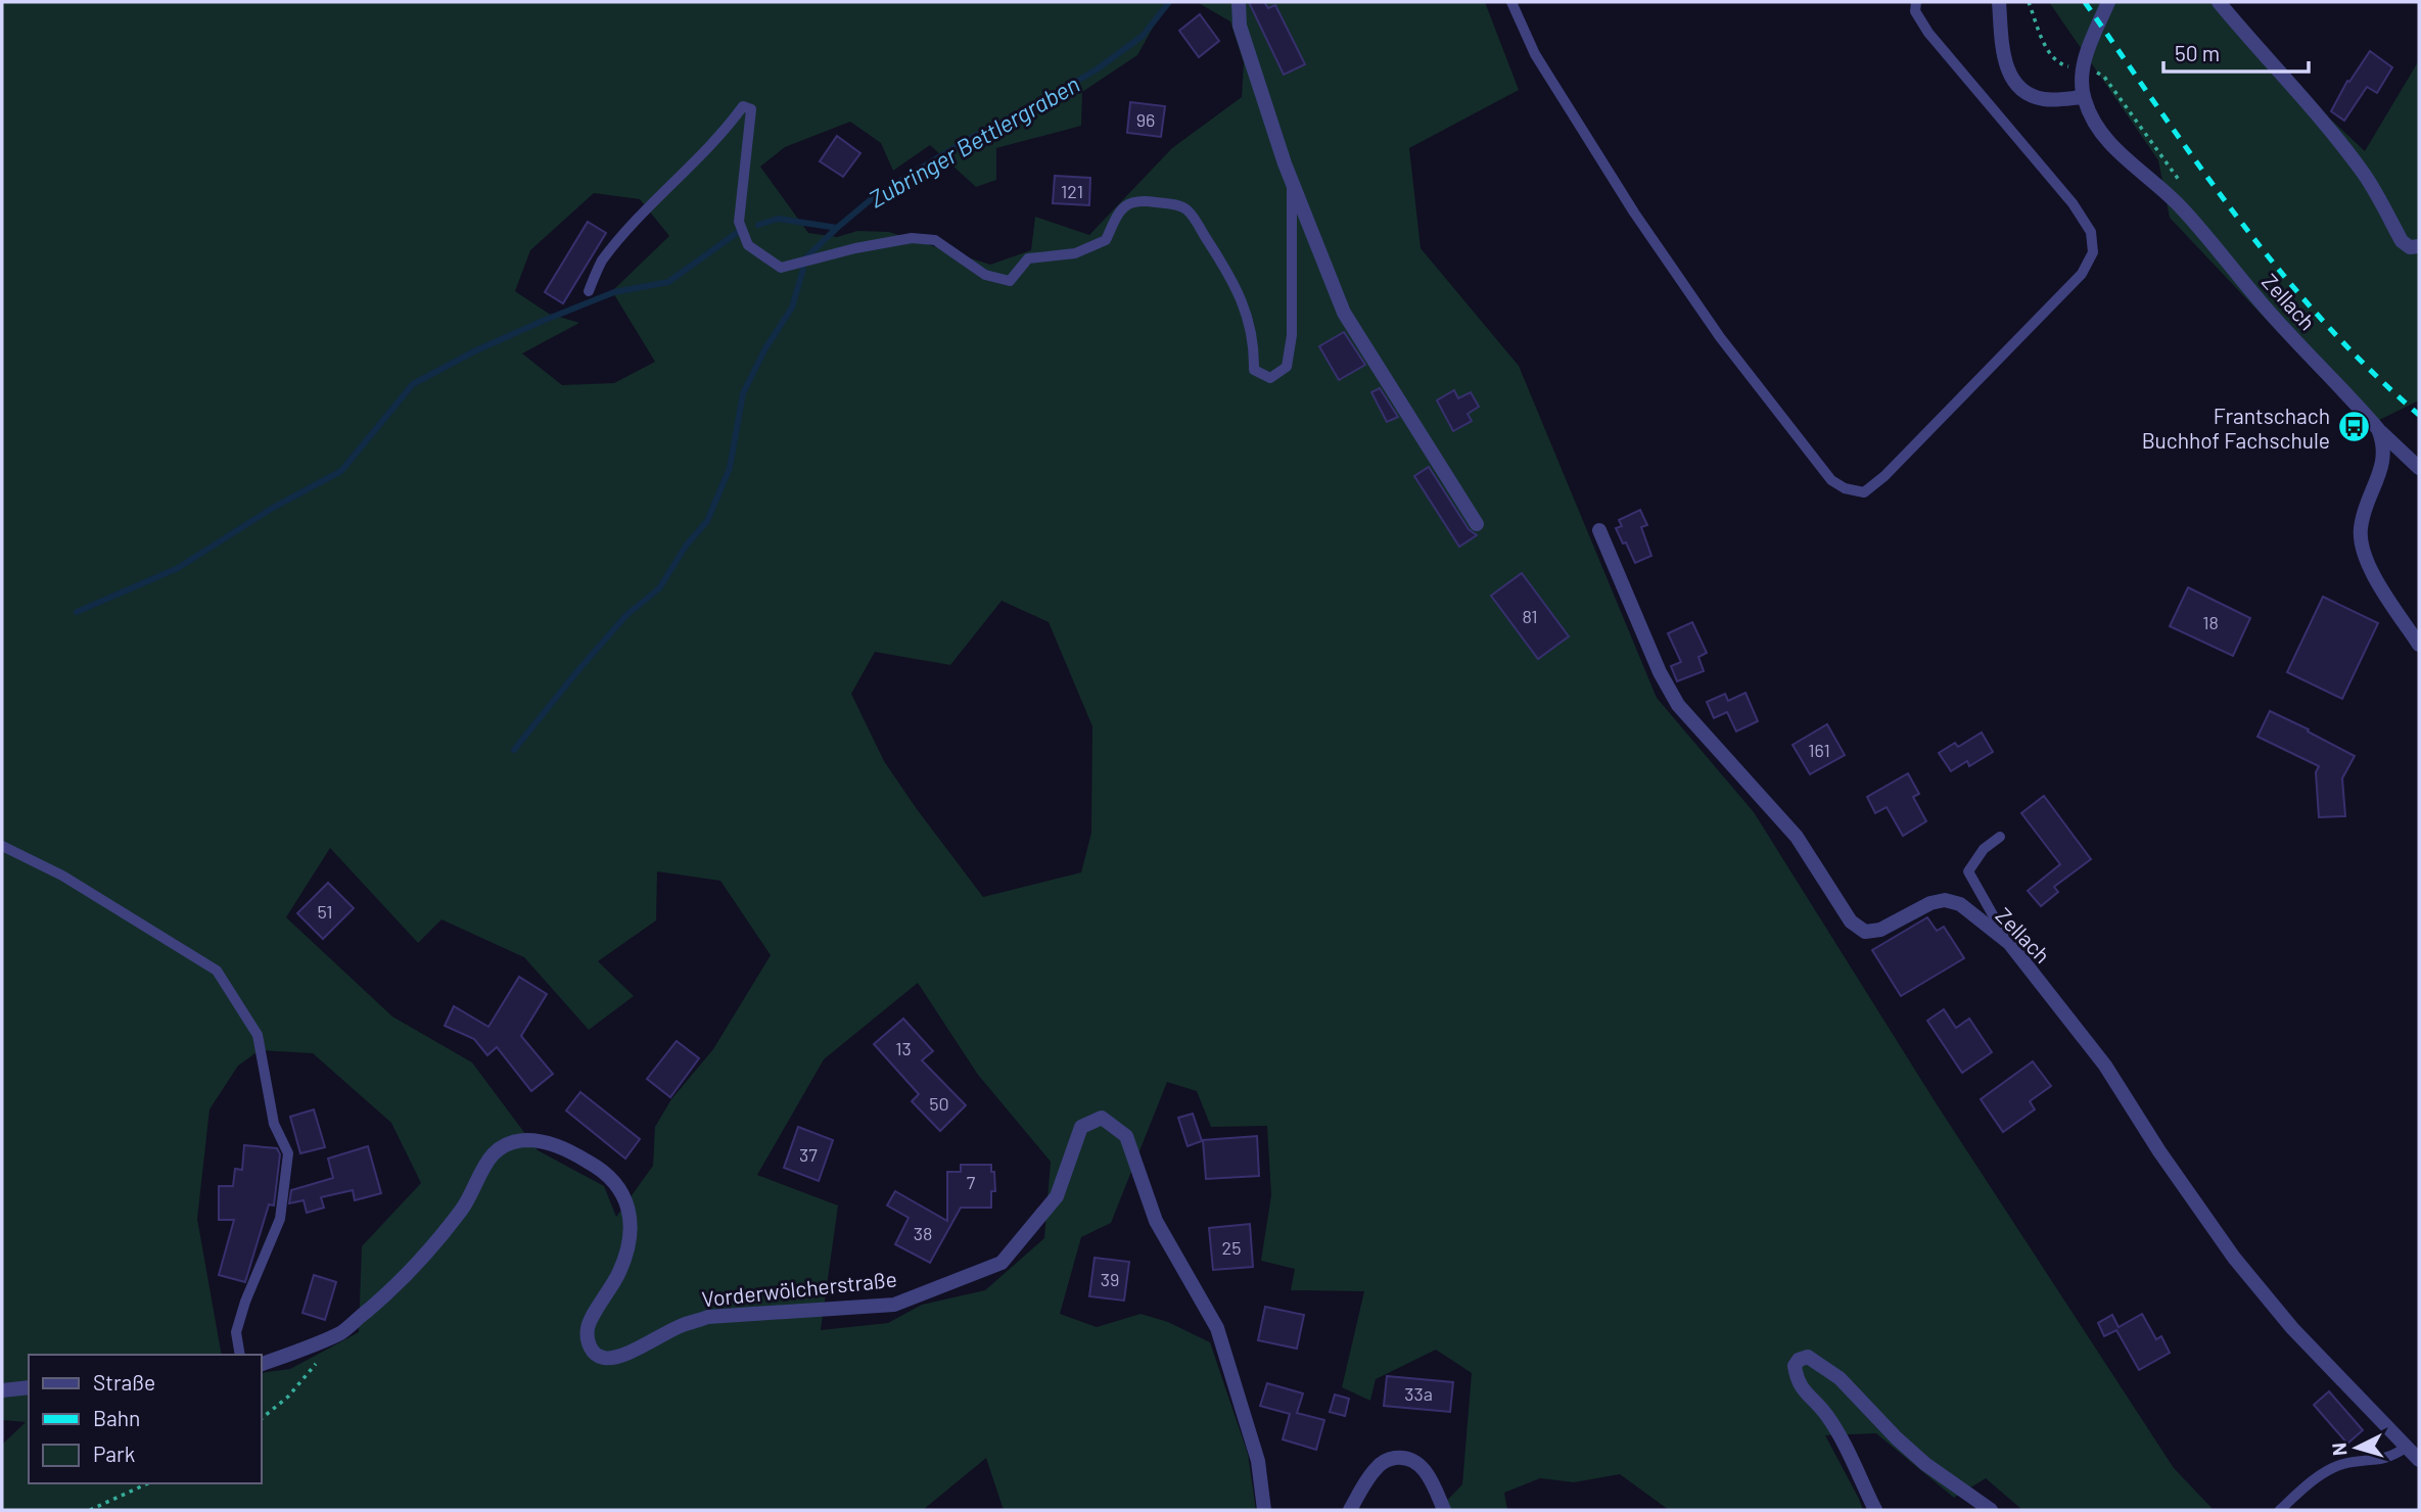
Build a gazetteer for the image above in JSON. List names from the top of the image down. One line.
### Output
{"streets":{"street":["Zellach","Vorderwölcherstraße"]},"water":["Zubringer Bettlergraben"],"places":{"bus stop":["Frantschach Buchhof Fachschule"]},"house_numbers":["96","121","81","18","161","51","13","50","37","7","38","25","39","33a"],"legend":["Straße","Bahn","Park"],"scale_bar":"50 m","north":"left"}
